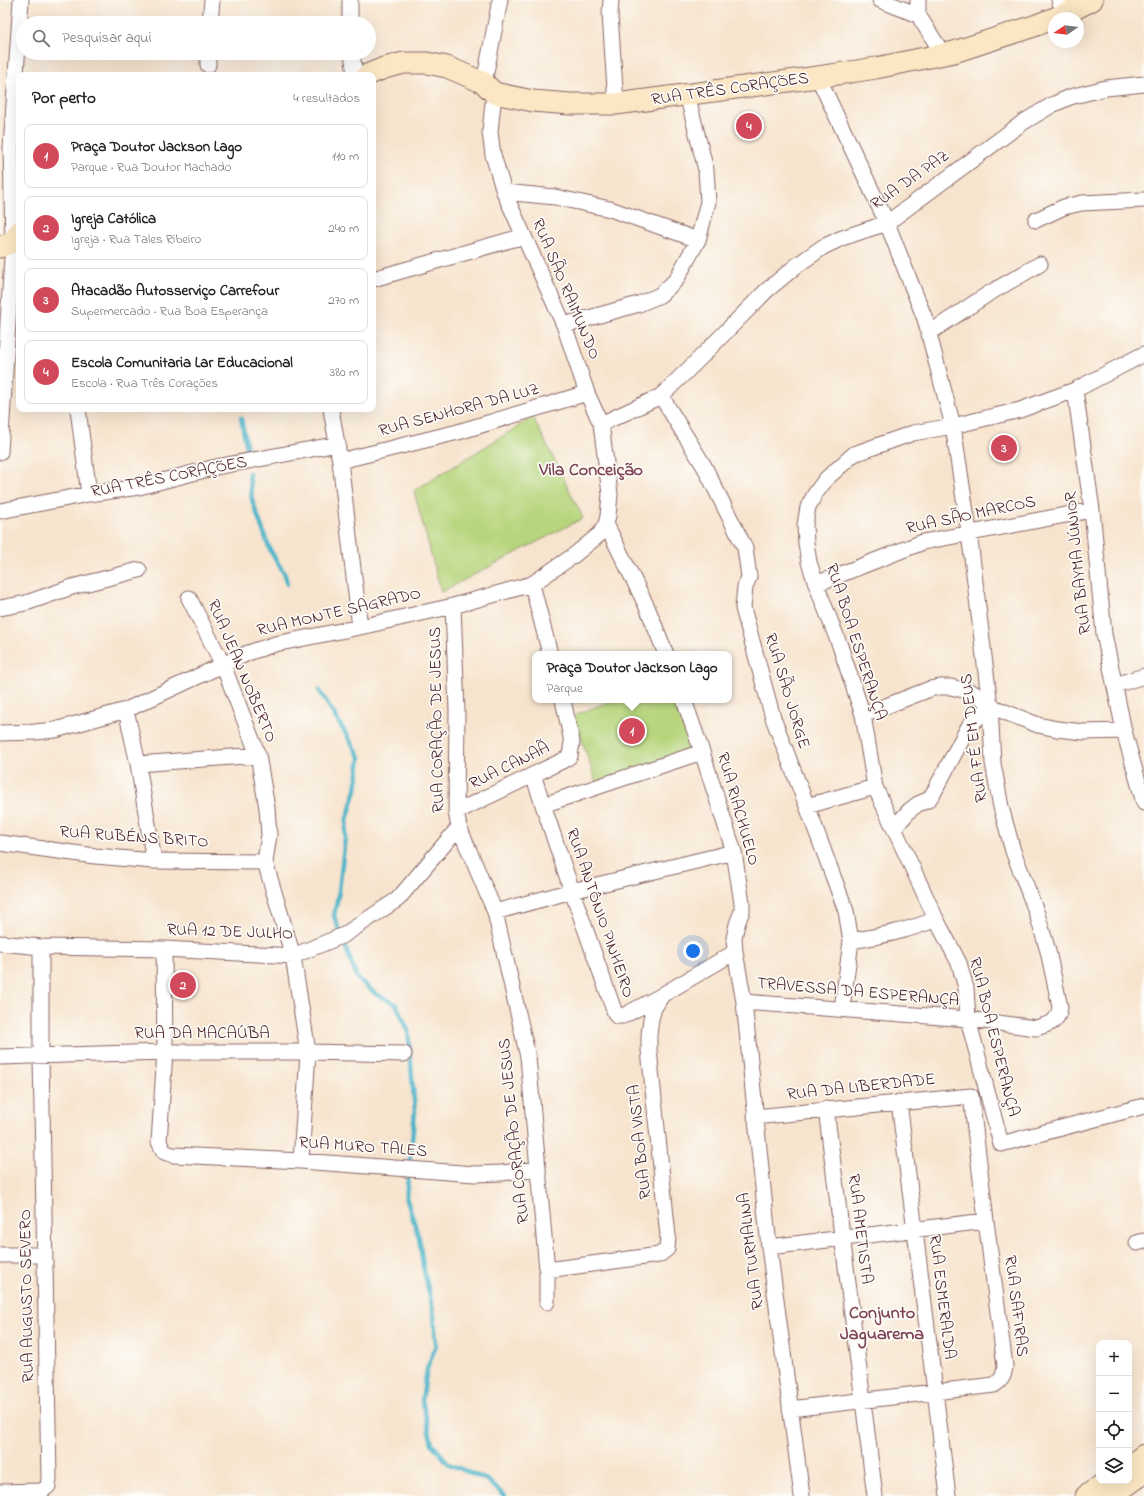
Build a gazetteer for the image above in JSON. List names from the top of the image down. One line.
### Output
{"streets":{"street":["RUA TRÊS CORAÇÕES","RUA DA PAZ","RUA SÃO RAIMUNDO","RUA SENHORA DA LUZ","RUA SÃO MARCOS","RUA BAYMA JÚNIOR","RUA MONTE SAGRADO","RUA BOA ESPERANÇA","RUA JEAN NOBERTO","RUA SÃO JORGE","RUA CORAÇÃO DE JESUS","RUA FÉ EM DEUS","RUA CANAÃ","RUA RIACHUELO","RUA RUBÉNS BRITO","RUA ANTÔNIO PINHEIRO","RUA 12 DE JULHO","TRAVESSA DA ESPERANÇA","RUA DA MACAÚBA","RUA DA LIBERDADE","RUA BOA VISTA","RUA MURO TALES","RUA AMETISTA","RUA TURMALINA","RUA AUGUSTO SEVERO","RUA ESMERALDA","RUA SAFIRAS"]},"crossings":[["RUA TRÊS CORAÇÕES","RUA SÃO RAIMUNDO"],["RUA TRÊS CORAÇÕES","RUA FÉ EM DEUS"],["RUA DA PAZ","RUA SÃO RAIMUNDO"],["RUA DA PAZ","RUA SÃO JORGE"],["RUA DA PAZ","RUA FÉ EM DEUS"],["RUA SÃO RAIMUNDO","RUA SENHORA DA LUZ"],["RUA SÃO RAIMUNDO","RUA MONTE SAGRADO"],["RUA SÃO MARCOS","RUA BAYMA JÚNIOR"],["RUA SÃO MARCOS","RUA BOA ESPERANÇA"],["RUA SÃO MARCOS","RUA FÉ EM DEUS"],["RUA BAYMA JÚNIOR","RUA BOA ESPERANÇA"],["RUA MONTE SAGRADO","RUA JEAN NOBERTO"],["RUA MONTE SAGRADO","RUA CORAÇÃO DE JESUS"],["RUA BOA ESPERANÇA","RUA FÉ EM DEUS"],["RUA BOA ESPERANÇA","TRAVESSA DA ESPERANÇA"],["RUA JEAN NOBERTO","RUA RUBÉNS BRITO"],["RUA JEAN NOBERTO","RUA 12 DE JULHO"],["RUA JEAN NOBERTO","RUA DA MACAÚBA"],["RUA JEAN NOBERTO","RUA MURO TALES"],["RUA SÃO JORGE","TRAVESSA DA ESPERANÇA"],["RUA CORAÇÃO DE JESUS","RUA CANAÃ"],["RUA CORAÇÃO DE JESUS","RUA 12 DE JULHO"],["RUA CORAÇÃO DE JESUS","RUA BOA VISTA"],["RUA CORAÇÃO DE JESUS","RUA MURO TALES"],["RUA FÉ EM DEUS","TRAVESSA DA ESPERANÇA"],["RUA CANAÃ","RUA ANTÔNIO PINHEIRO"],["RUA RIACHUELO","TRAVESSA DA ESPERANÇA"],["RUA RIACHUELO","RUA TURMALINA"],["RUA ANTÔNIO PINHEIRO","RUA BOA VISTA"],["RUA 12 DE JULHO","RUA AUGUSTO SEVERO"],["TRAVESSA DA ESPERANÇA","RUA TURMALINA"],["RUA DA MACAÚBA","RUA MURO TALES"],["RUA DA MACAÚBA","RUA AUGUSTO SEVERO"],["RUA DA LIBERDADE","RUA AMETISTA"],["RUA DA LIBERDADE","RUA TURMALINA"],["RUA DA LIBERDADE","RUA ESMERALDA"],["RUA DA LIBERDADE","RUA SAFIRAS"],["RUA AMETISTA","RUA SAFIRAS"],["RUA TURMALINA","RUA SAFIRAS"],["RUA ESMERALDA","RUA SAFIRAS"]],"districts":["Vila Conceição","Conjunto Jaguarema"],"north":"left","page":{"search":"Pesquisar aqui","heading":["Por perto","4 resultados"],"pins":["4","3","1","2"],"list":[{"mark":"1","name":"Praça Doutor Jackson Lago","note":"Parque · Rua Doutor Machado","value":"110 m"},{"mark":"2","name":"Igreja Católica","note":"Igreja · Rua Tales Ribeiro","value":"240 m"},{"mark":"3","name":"Atacadão Autosserviço Carrefour","note":"Supermercado · Rua Boa Esperança","value":"270 m"},{"mark":"4","name":"Escola Comunitaria Lar Educacional","note":"Escola · Rua Três Corações","value":"380 m"}],"popup":["Praça Doutor Jackson Lago","Parque"],"map_buttons":["+","−"]}}
